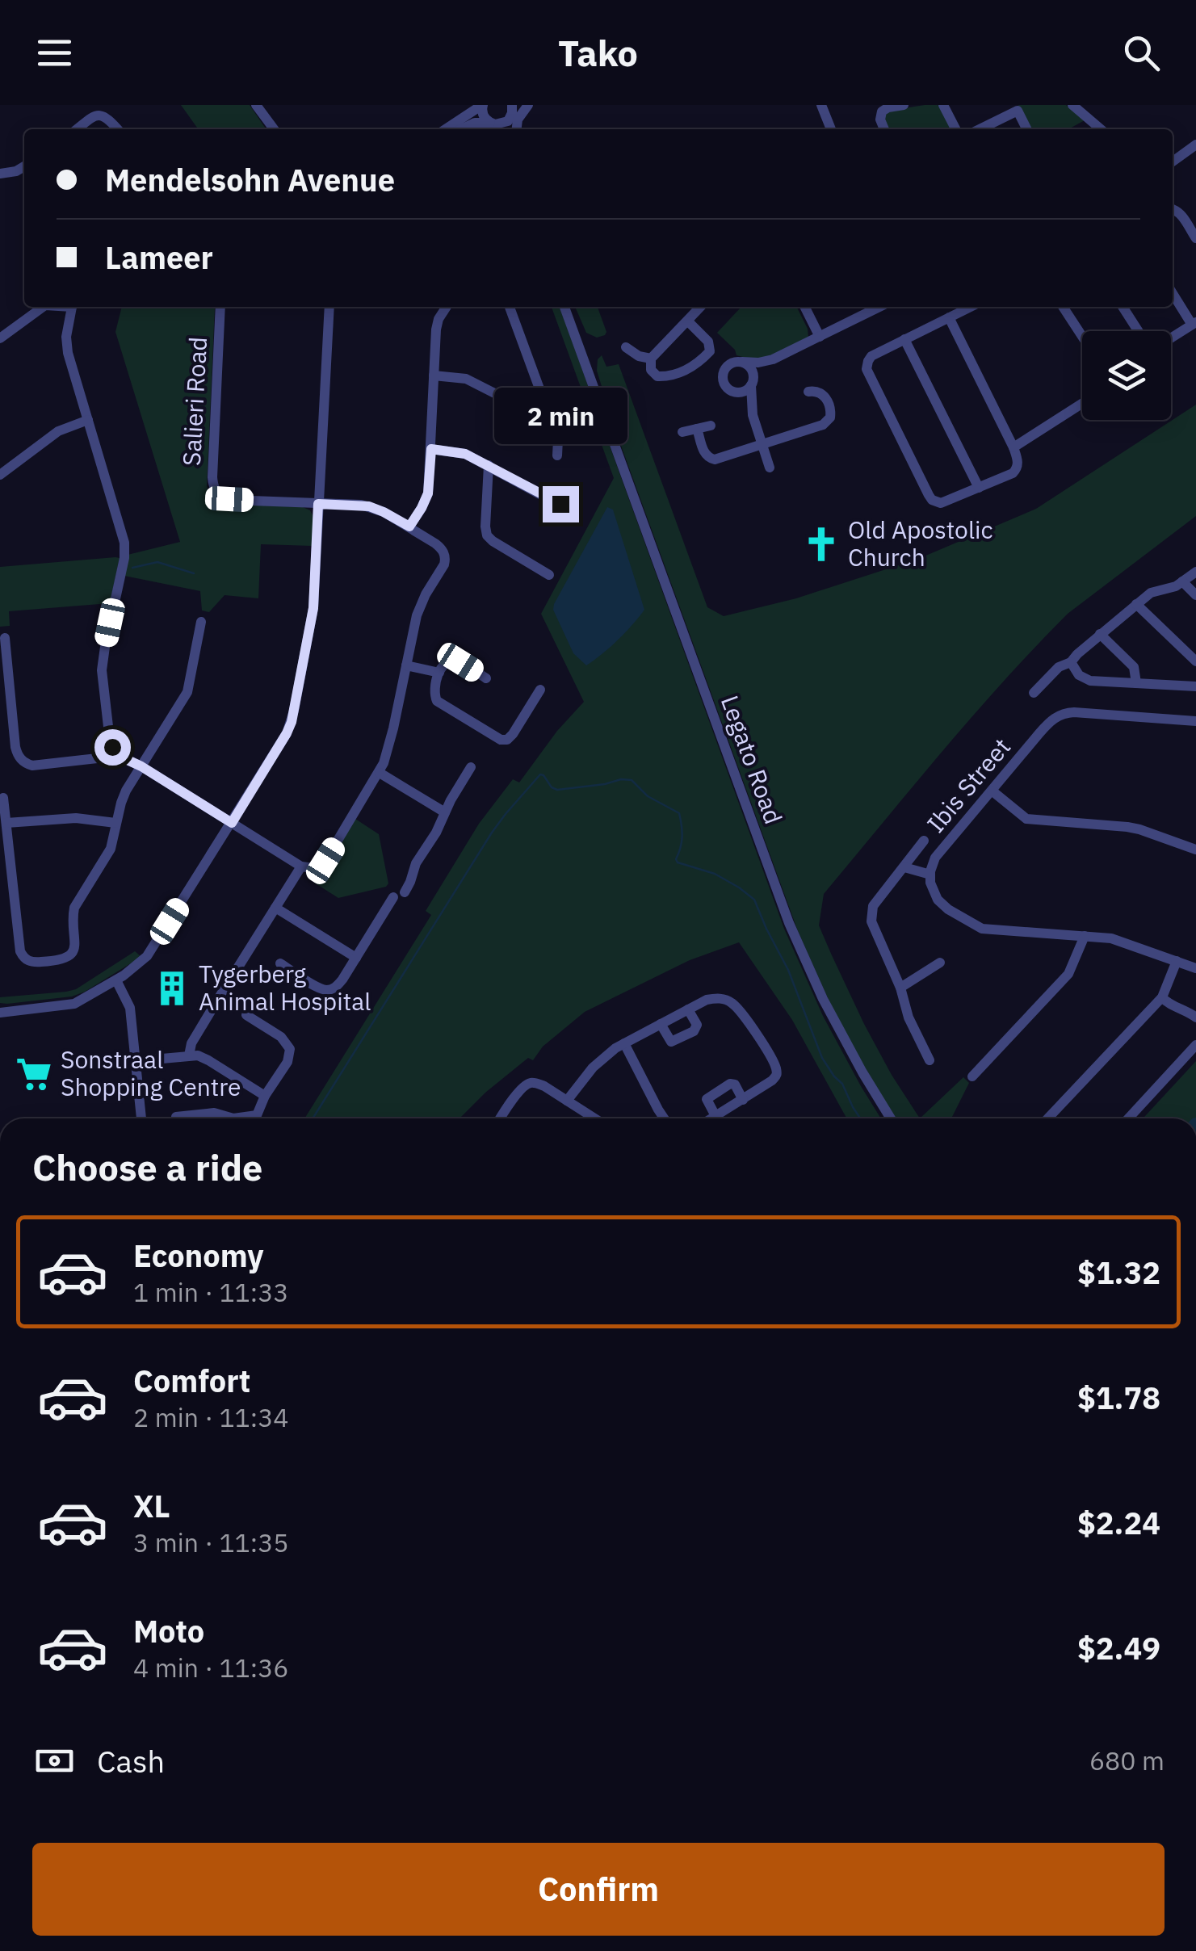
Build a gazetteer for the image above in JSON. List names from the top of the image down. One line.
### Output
{"streets":{"street":["Salieri Road","Legato Road","Ibis Street"]},"places":{"church":["Old Apostolic Church"],"building":["Tygerberg Animal Hospital"],"supermarket":["Sonstraal Shopping Centre"]},"page":{"header":"Tako","banner":["Mendelsohn Avenue","Lameer"],"bubble":"2 min","heading":"Choose a ride","list":[{"name":"Economy","note":"1 min · 11:33","value":"$1.32"},{"name":"Comfort","note":"2 min · 11:34","value":"$1.78"},{"name":"XL","note":"3 min · 11:35","value":"$2.24"},{"name":"Moto","note":"4 min · 11:36","value":"$2.49"}],"pay":["Cash","680 m"],"buttons":"Confirm"}}
